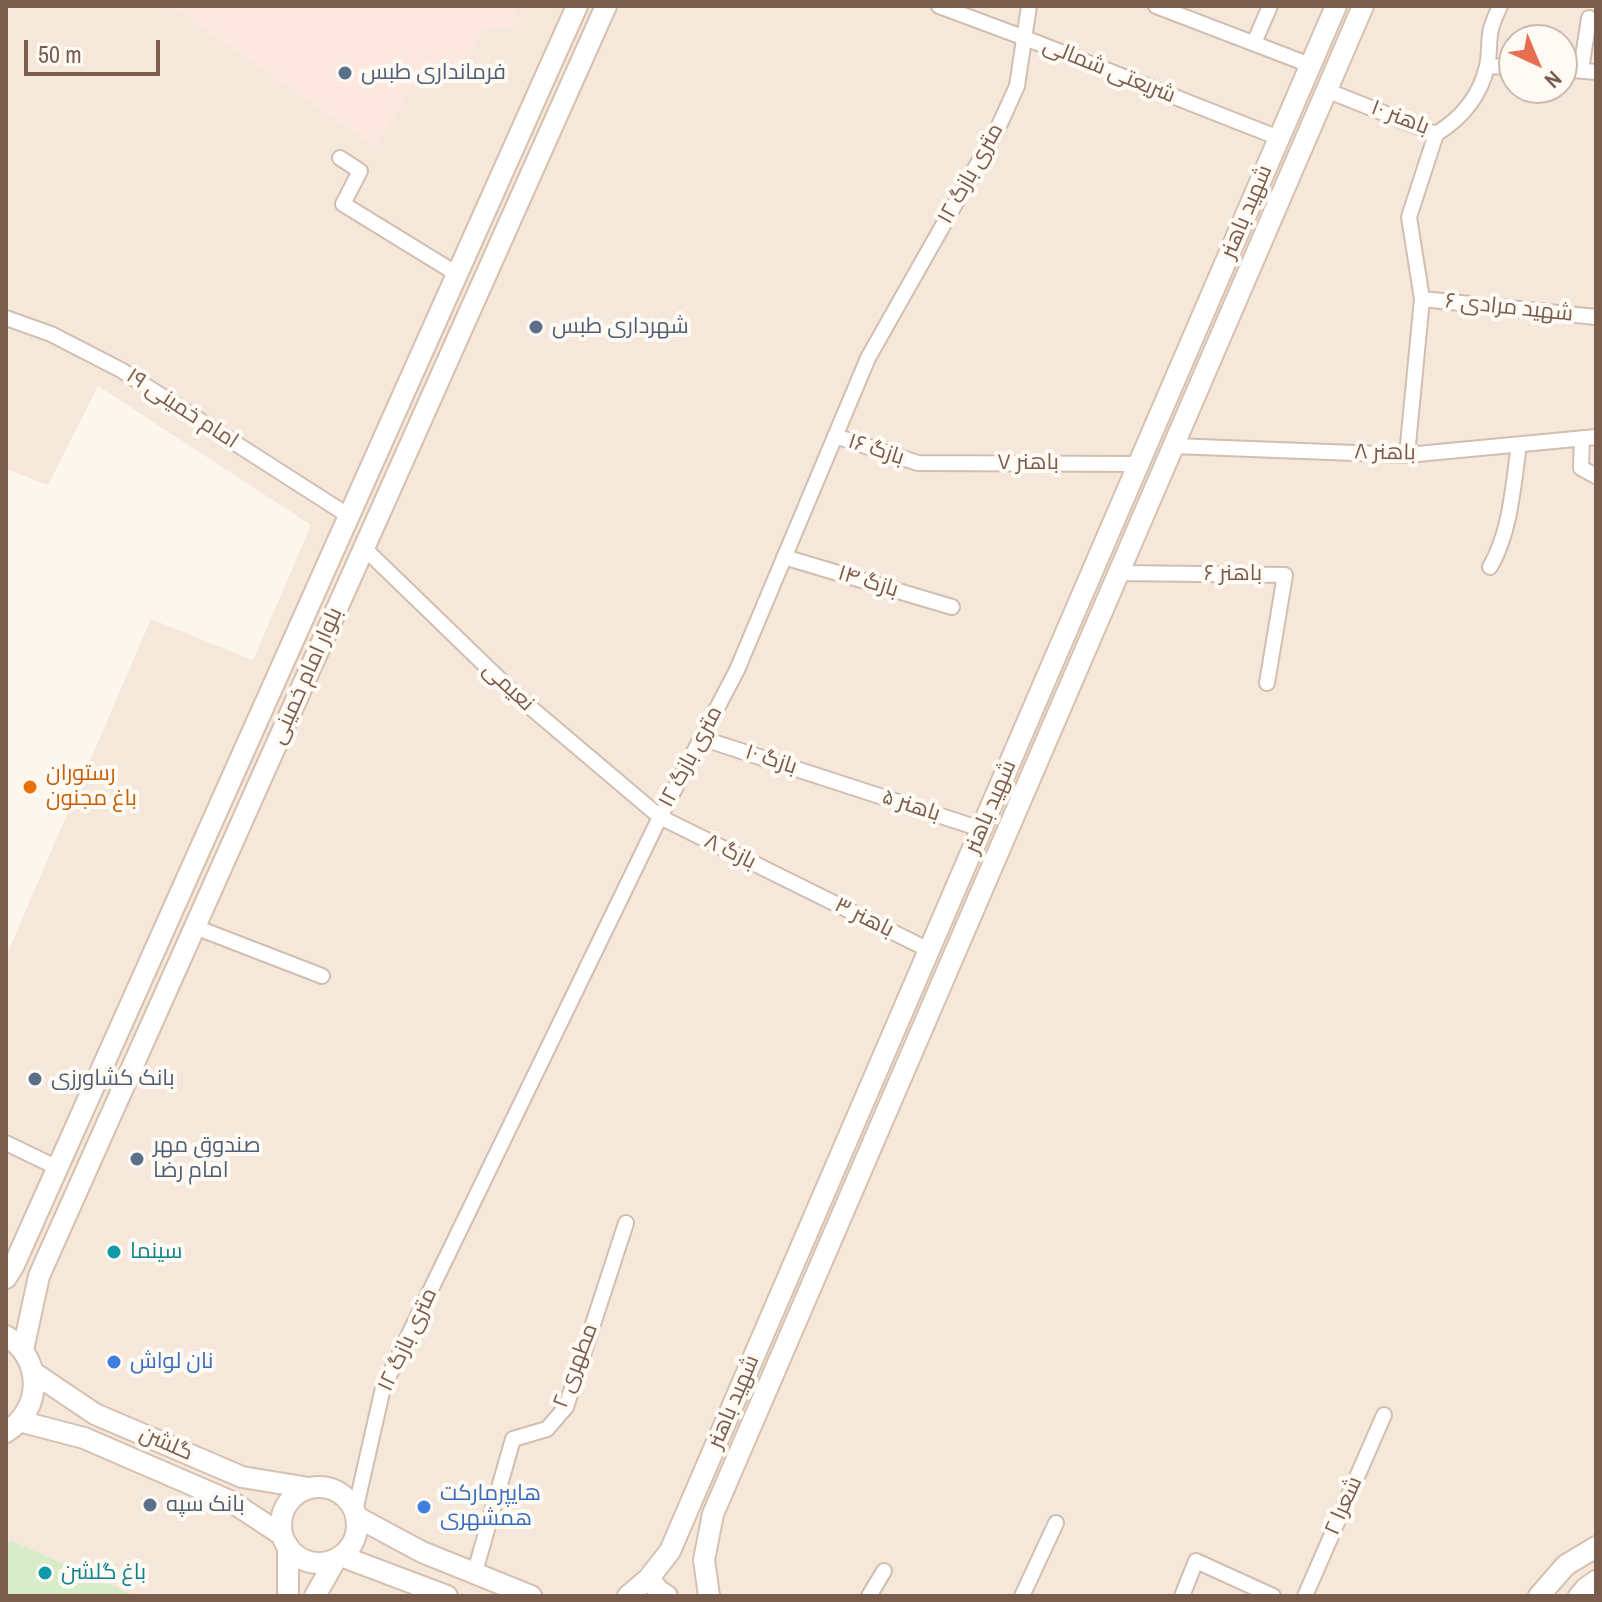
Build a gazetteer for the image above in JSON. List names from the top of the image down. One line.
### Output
{"streets":{"main road":["شهید باهنر","بلوار امام خمینی","گلشن"],"street":["شریعتی شمالی","باهنر ۱۰","۱۲ متری بازگ","شهید مرادی ۶","امام خمینی ۱۹","بازگ ۱۶","باهنر ۸","باهنر ۷","باهنر ۶","بازگ ۱۴","نعیمی","بازگ ۱۰","باهنر ۵","بازگ ۸","باهنر ۳","مطهری ۲","شعرا ۲"]},"crossings":[["شریعتی شمالی","۱۲ متری بازگ"],["شریعتی شمالی","شهید باهنر"],["باهنر ۱۰","شهید باهنر"],["۱۲ متری بازگ","بازگ ۱۶"],["۱۲ متری بازگ","بازگ ۱۴"],["۱۲ متری بازگ","نعیمی"],["۱۲ متری بازگ","بازگ ۱۰"],["۱۲ متری بازگ","بازگ ۸"],["۱۲ متری بازگ","گلشن"],["شهید باهنر","باهنر ۸"],["شهید باهنر","باهنر ۷"],["شهید باهنر","باهنر ۶"],["شهید باهنر","باهنر ۵"],["شهید باهنر","باهنر ۳"],["امام خمینی ۱۹","بلوار امام خمینی"],["بازگ ۱۶","باهنر ۷"],["بلوار امام خمینی","نعیمی"],["نعیمی","بازگ ۸"],["بازگ ۱۰","باهنر ۵"],["بازگ ۸","باهنر ۳"]],"places":["فرمانداری طبس","شهرداری طبس","رستوران باغ مجنون","بانک کشاورزی","صندوق مهر امام رضا","سینما","نان لواش","بانک سپه","هايپرماركت همشهری","باغ گلشن"],"scale_bar":"50 m","north":"bottom right"}
